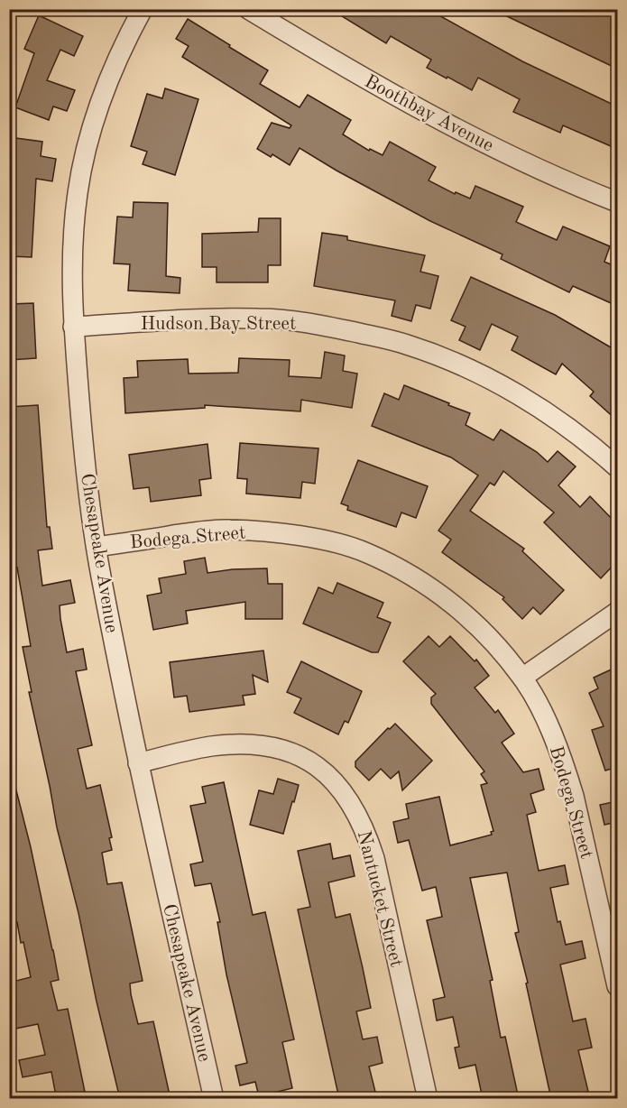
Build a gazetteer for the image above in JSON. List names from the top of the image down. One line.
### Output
{"streets":{"street":["Boothbay Avenue","Hudson Bay Street","Bodega Street","Chesapeake Avenue","Nantucket Street"]},"crossings":[["Hudson Bay Street","Chesapeake Avenue"],["Bodega Street","Chesapeake Avenue"],["Chesapeake Avenue","Nantucket Street"]]}
